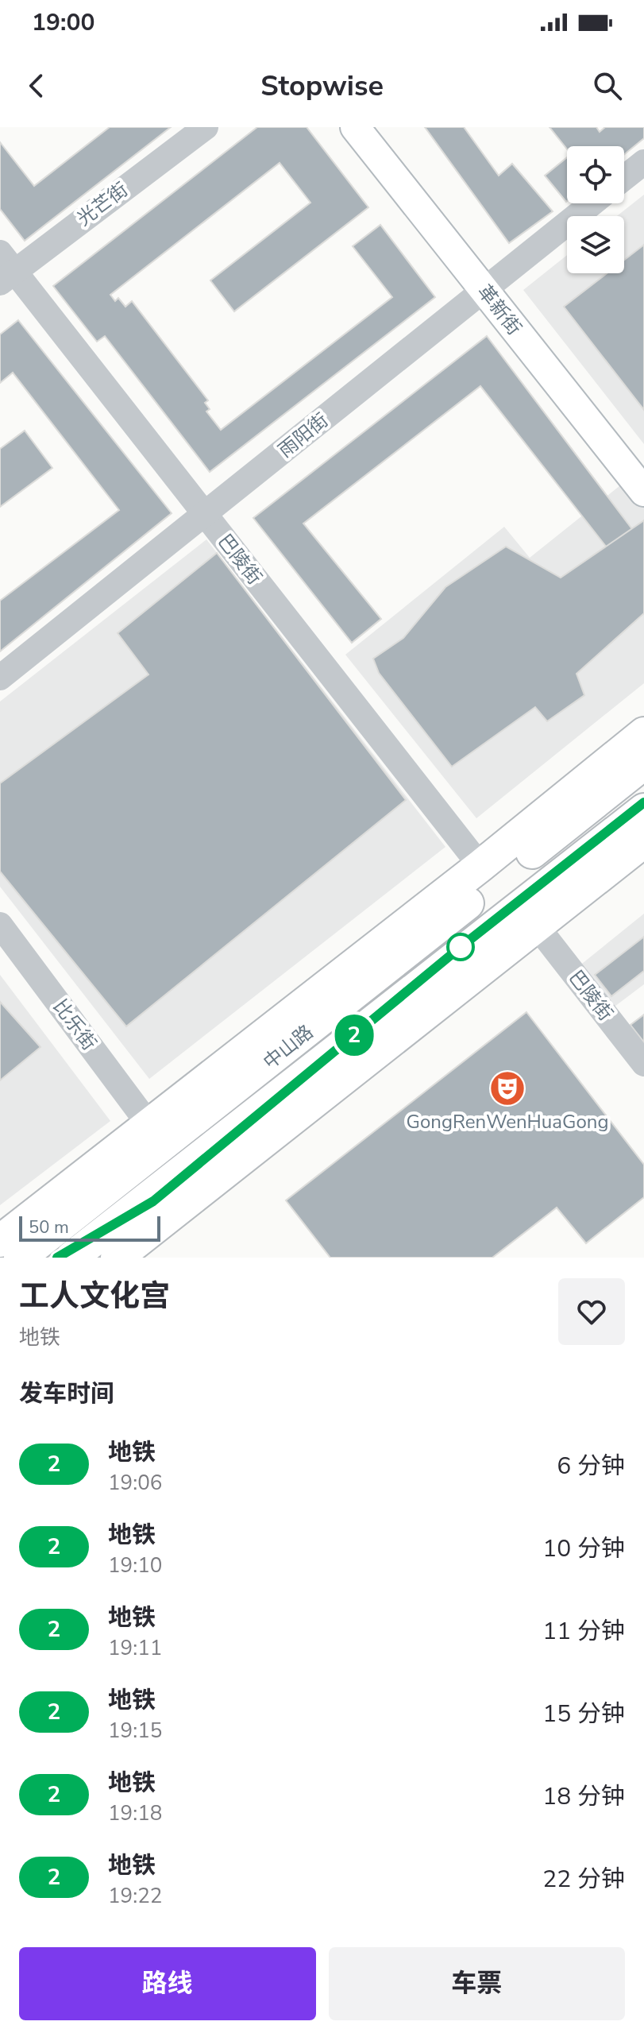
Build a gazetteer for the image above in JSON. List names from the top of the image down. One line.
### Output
{"streets":{"main road":["革新街","中山路"],"street":["光芒街","雨阳街","巴陵街","比乐街"]},"crossings":[["光芒街","巴陵街"],["革新街","雨阳街"],["雨阳街","巴陵街"]],"places":{"theatre":["GongRenWenHuaGong"]},"lines":["metro line 2"],"scale_bar":"50 m","page":{"status":"19:00","header":"Stopwise","on_map":"2","scale":"50 m","heading":[["工人文化宫","地铁"],"发车时间"],"list":[{"mark":"2","name":"地铁","note":"19:06","value":"6 分钟"},{"mark":"2","name":"地铁","note":"19:10","value":"10 分钟"},{"mark":"2","name":"地铁","note":"19:11","value":"11 分钟"},{"mark":"2","name":"地铁","note":"19:15","value":"15 分钟"},{"mark":"2","name":"地铁","note":"19:18","value":"18 分钟"},{"mark":"2","name":"地铁","note":"19:22","value":"22 分钟"}],"buttons":["路线","车票"]}}
